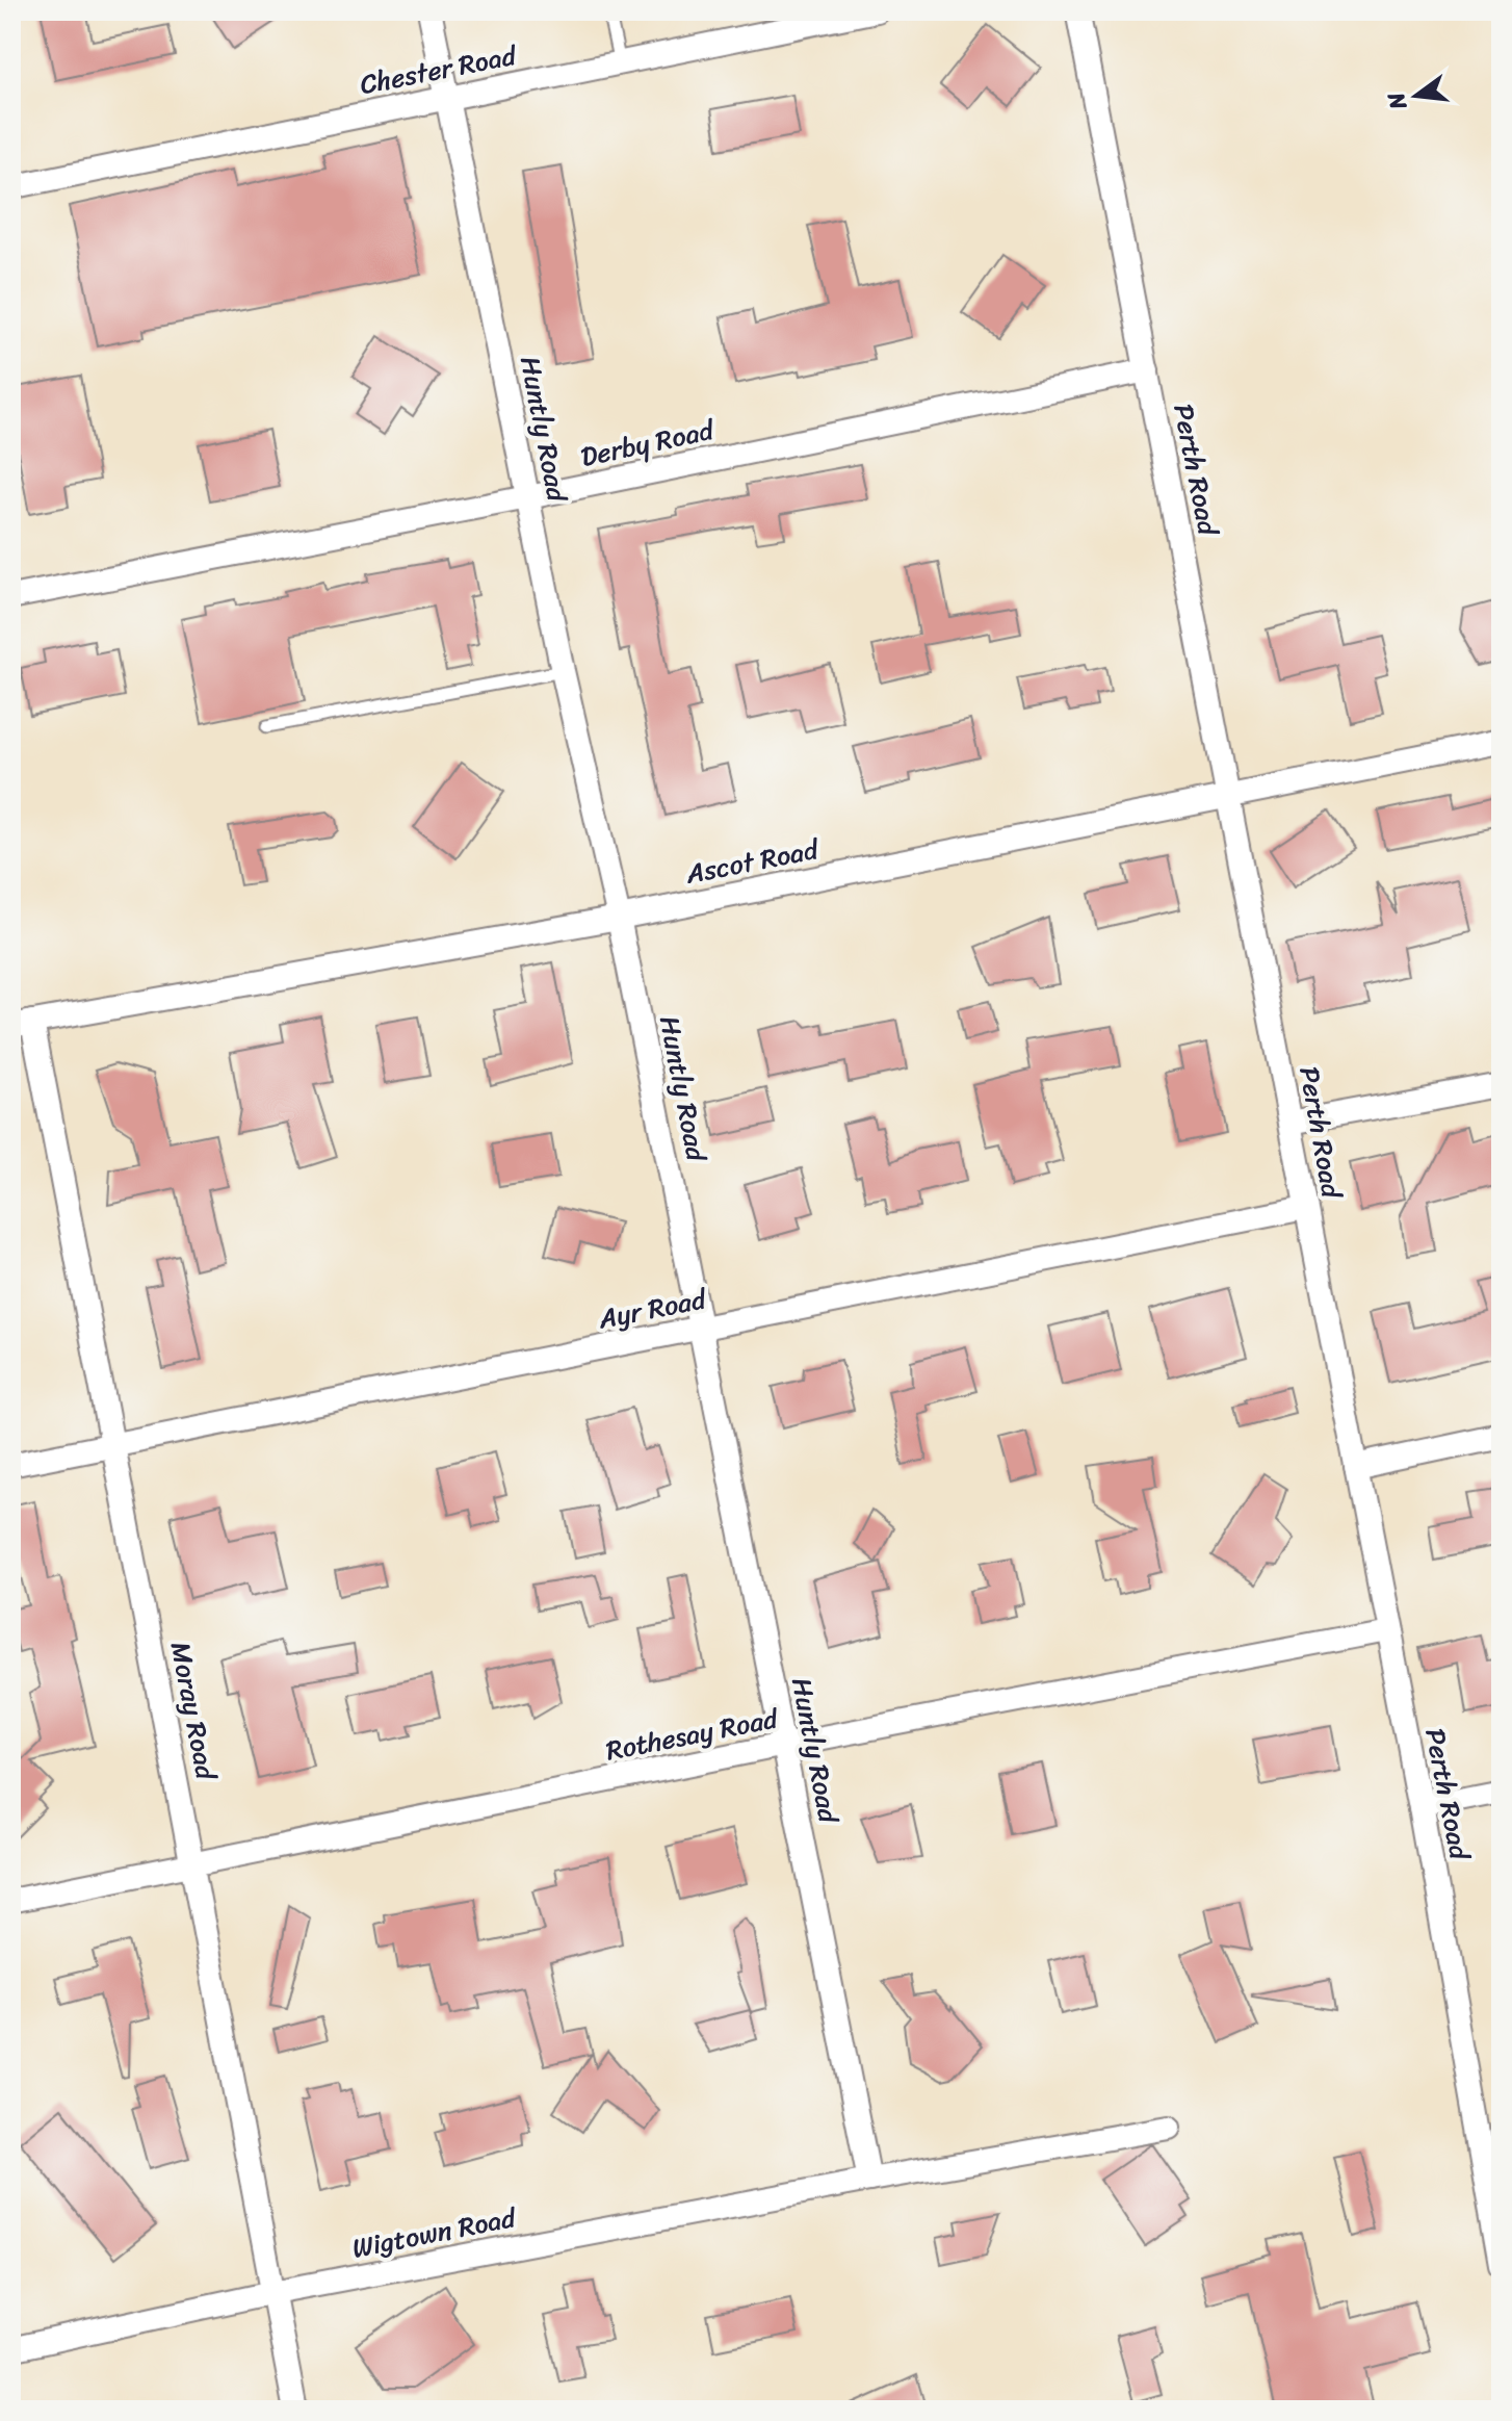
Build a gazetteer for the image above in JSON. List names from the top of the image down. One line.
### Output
{"streets":{"street":["Chester Road","Huntly Road","Derby Road","Perth Road","Ascot Road","Ayr Road","Moray Road","Rothesay Road","Wigtown Road"]},"crossings":[["Chester Road","Huntly Road"],["Huntly Road","Derby Road"],["Huntly Road","Ascot Road"],["Huntly Road","Ayr Road"],["Huntly Road","Rothesay Road"],["Huntly Road","Wigtown Road"],["Derby Road","Perth Road"],["Perth Road","Ascot Road"],["Perth Road","Ayr Road"],["Perth Road","Rothesay Road"],["Ascot Road","Moray Road"],["Ayr Road","Moray Road"],["Moray Road","Rothesay Road"],["Moray Road","Wigtown Road"]],"north":"left"}
